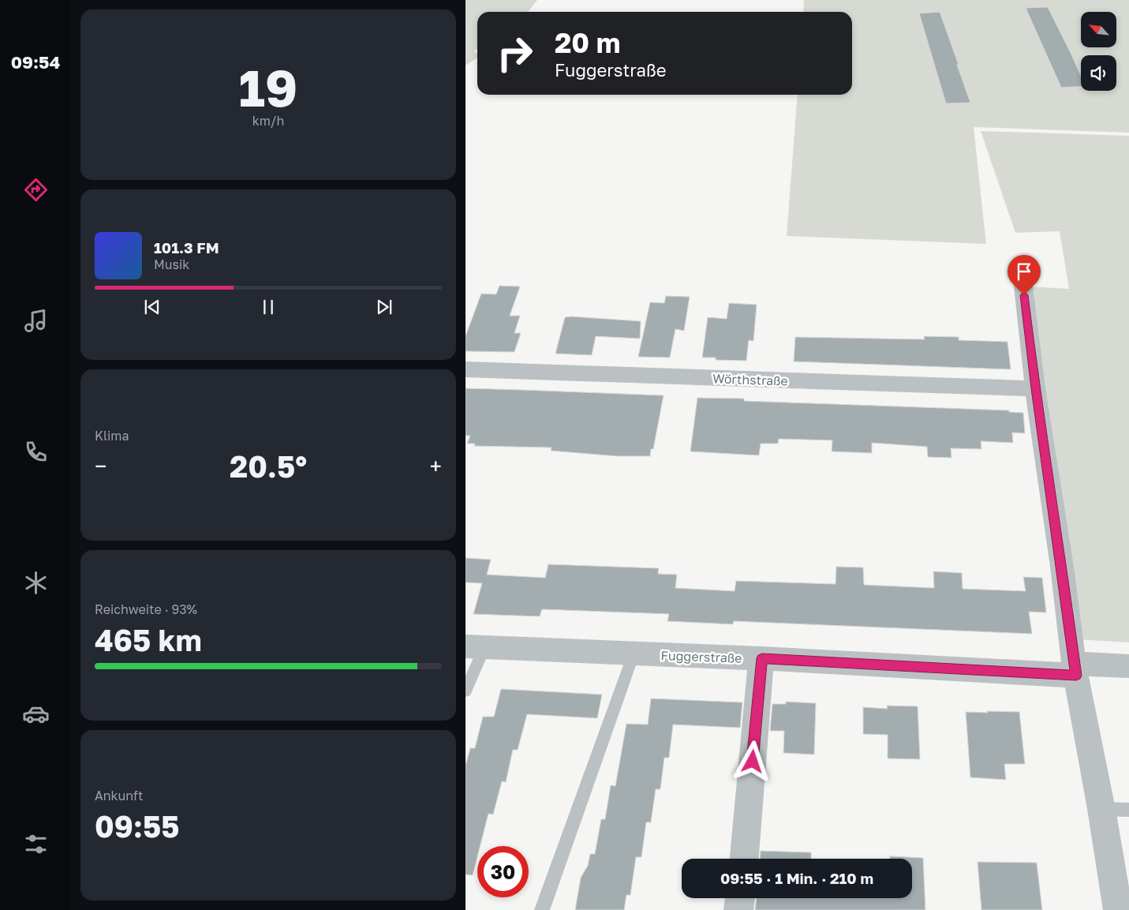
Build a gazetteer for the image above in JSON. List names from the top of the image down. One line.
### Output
{"streets":{"street":["Wörthstraße","Fuggerstraße"]},"north":"top left","page":{"tabs":"09:54","tile":[["19","km/h"],"Klima",["Reichweite · 93%","465 km"],["Ankunft","09:55"]],"turn":["20 m","Fuggerstraße"],"song":["101.3 FM","Musik"],"heat":["−","20.5°","+"],"limit":"30","trip":"09:55 · 1 Min. · 210 m"}}
